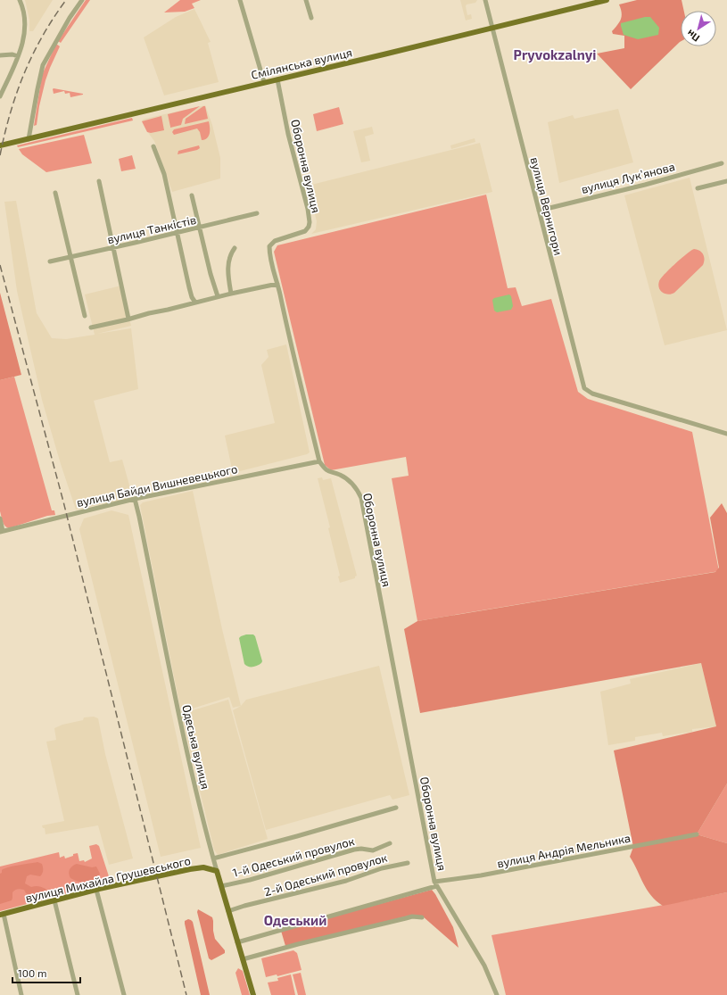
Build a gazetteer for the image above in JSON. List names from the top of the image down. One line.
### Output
{"streets":{"main road":["Смілянська вулиця","Одеська вулиця","вулиця Михайла Грушевського"],"street":["Оборонна вулиця","вулиця Лукʼянова","вулиця Вернигори","вулиця Танкістів","вулиця Байди Вишневецького","вулиця Андрія Мельника","1-й Одеський провулок","2-й Одеський провулок"]},"crossings":[["Смілянська вулиця","Оборонна вулиця"],["Смілянська вулиця","вулиця Вернигори"],["Оборонна вулиця","вулиця Байди Вишневецького"],["Оборонна вулиця","вулиця Андрія Мельника"],["вулиця Лукʼянова","вулиця Вернигори"],["вулиця Байди Вишневецького","Одеська вулиця"],["Одеська вулиця","вулиця Андрія Мельника"],["Одеська вулиця","1-й Одеський провулок"],["Одеська вулиця","2-й Одеський провулок"],["Одеська вулиця","вулиця Михайла Грушевського"]],"districts":["Pryvokzalnyi","Одеський"],"scale_bar":"100 m","north":"bottom left"}
